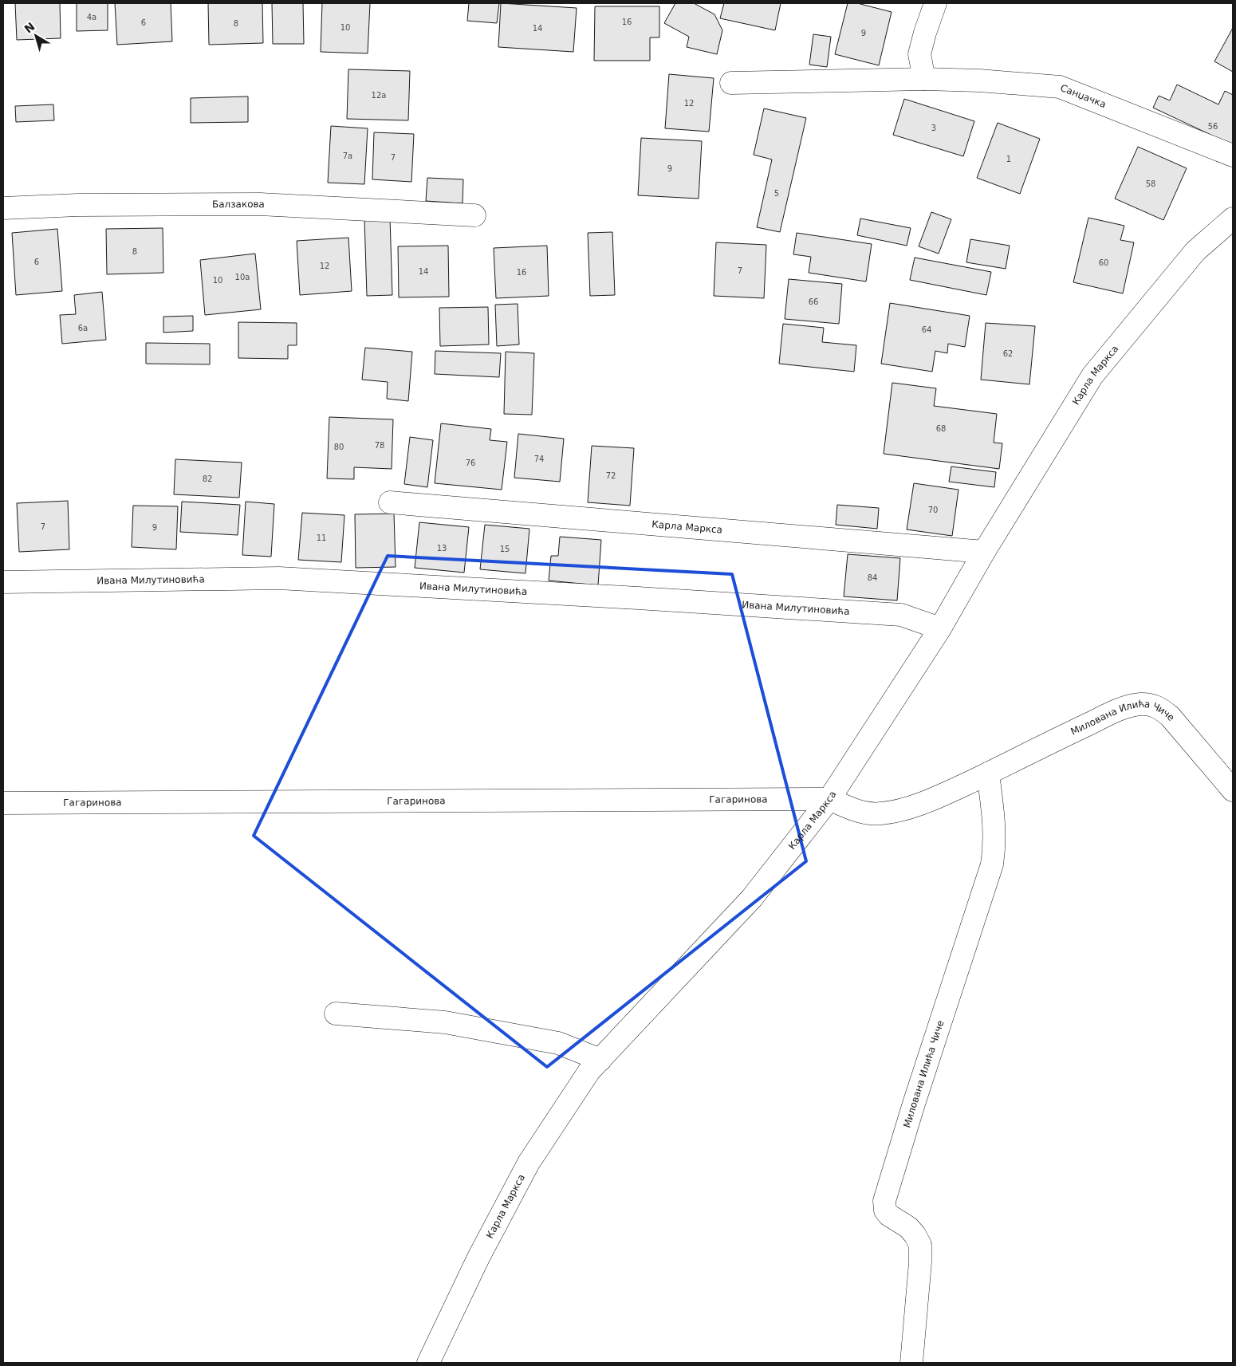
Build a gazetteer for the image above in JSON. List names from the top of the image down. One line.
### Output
{"streets":{"street":["Санџачка","Балзакова","Карла Маркса","Ивана Милутиновића","Милована Илића Чиче","Гагаринова"]},"crossings":[["Карла Маркса","Ивана Милутиновића"],["Карла Маркса","Милована Илића Чиче"],["Карла Маркса","Гагаринова"],["Милована Илића Чиче","Гагаринова"]],"house_numbers":["4a","16","6","8","10","14","9","12a","12","56","3","7a","7","1","9","58","5","8","6","60","12","7","14","16","10a","10","66","6a","64","62","68","78","80","74","76","72","82","70","7","9","11","13","15","84"],"north":"top left"}
